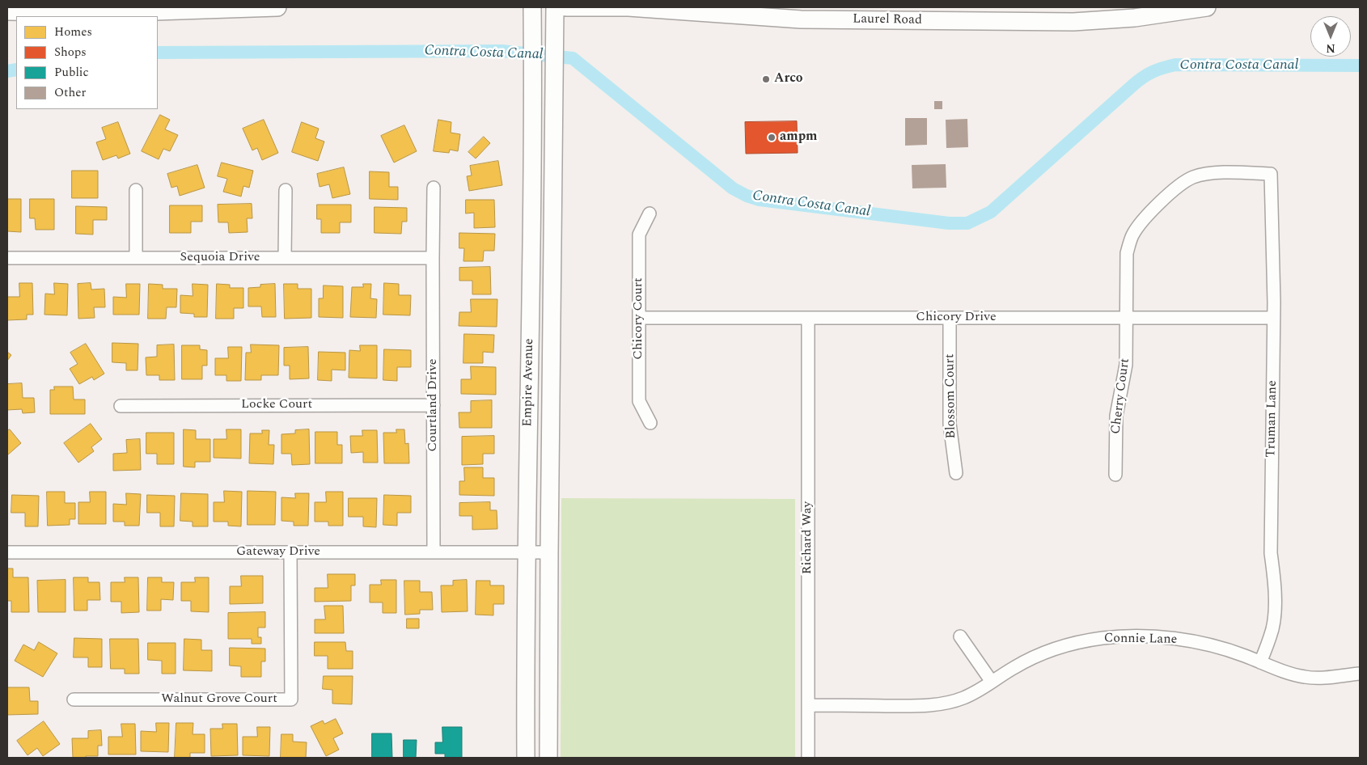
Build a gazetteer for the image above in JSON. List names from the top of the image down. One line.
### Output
{"streets":{"main road":["Laurel Road","Empire Avenue"],"street":["Sequoia Drive","Chicory Drive","Chicory Court","Blossom Court","Cherry Court","Locke Court","Courtland Drive","Truman Lane","Richard Way","Gateway Drive","Connie Lane","Walnut Grove Court"]},"crossings":[["Sequoia Drive","Courtland Drive"],["Chicory Drive","Chicory Court"],["Chicory Drive","Blossom Court"],["Chicory Drive","Cherry Court"],["Chicory Drive","Truman Lane"],["Chicory Drive","Richard Way"],["Empire Avenue","Gateway Drive"],["Cherry Court","Truman Lane"],["Locke Court","Courtland Drive"],["Courtland Drive","Gateway Drive"],["Truman Lane","Connie Lane"],["Richard Way","Connie Lane"],["Gateway Drive","Walnut Grove Court"]],"water":["Contra Costa Canal"],"places":["Arco","ampm"],"legend":["Homes","Shops","Public","Other"],"north":"bottom"}
